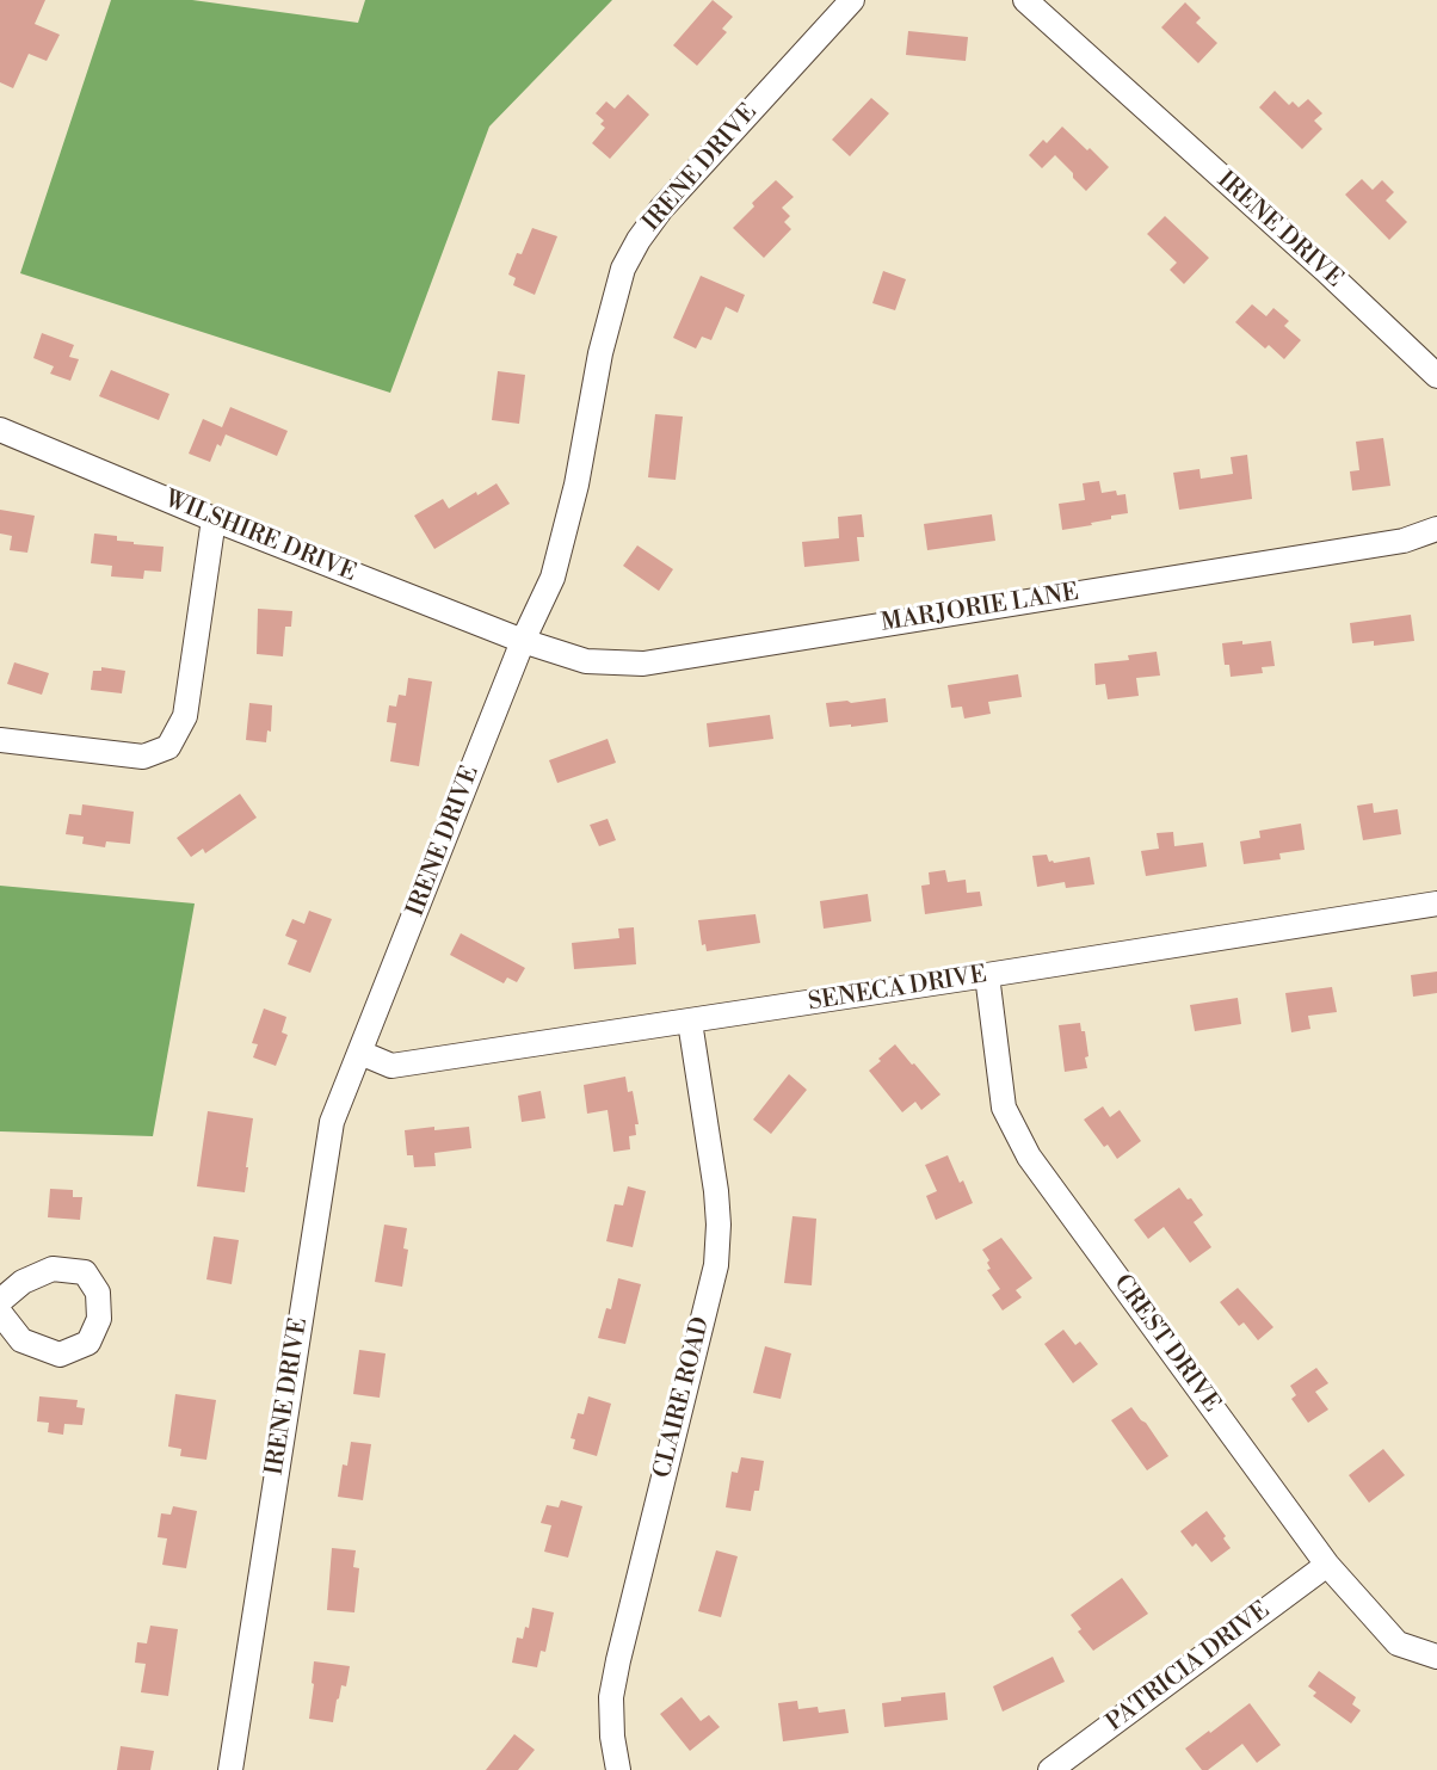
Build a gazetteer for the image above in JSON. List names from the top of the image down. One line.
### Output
{"streets":{"street":["IRENE DRIVE","WILSHIRE DRIVE","MARJORIE LANE","SENECA DRIVE","CREST DRIVE","CLAIRE ROAD","PATRICIA DRIVE"]},"crossings":[["IRENE DRIVE","WILSHIRE DRIVE"],["IRENE DRIVE","MARJORIE LANE"],["IRENE DRIVE","SENECA DRIVE"],["WILSHIRE DRIVE","MARJORIE LANE"],["SENECA DRIVE","CREST DRIVE"],["SENECA DRIVE","CLAIRE ROAD"],["CREST DRIVE","PATRICIA DRIVE"]]}
